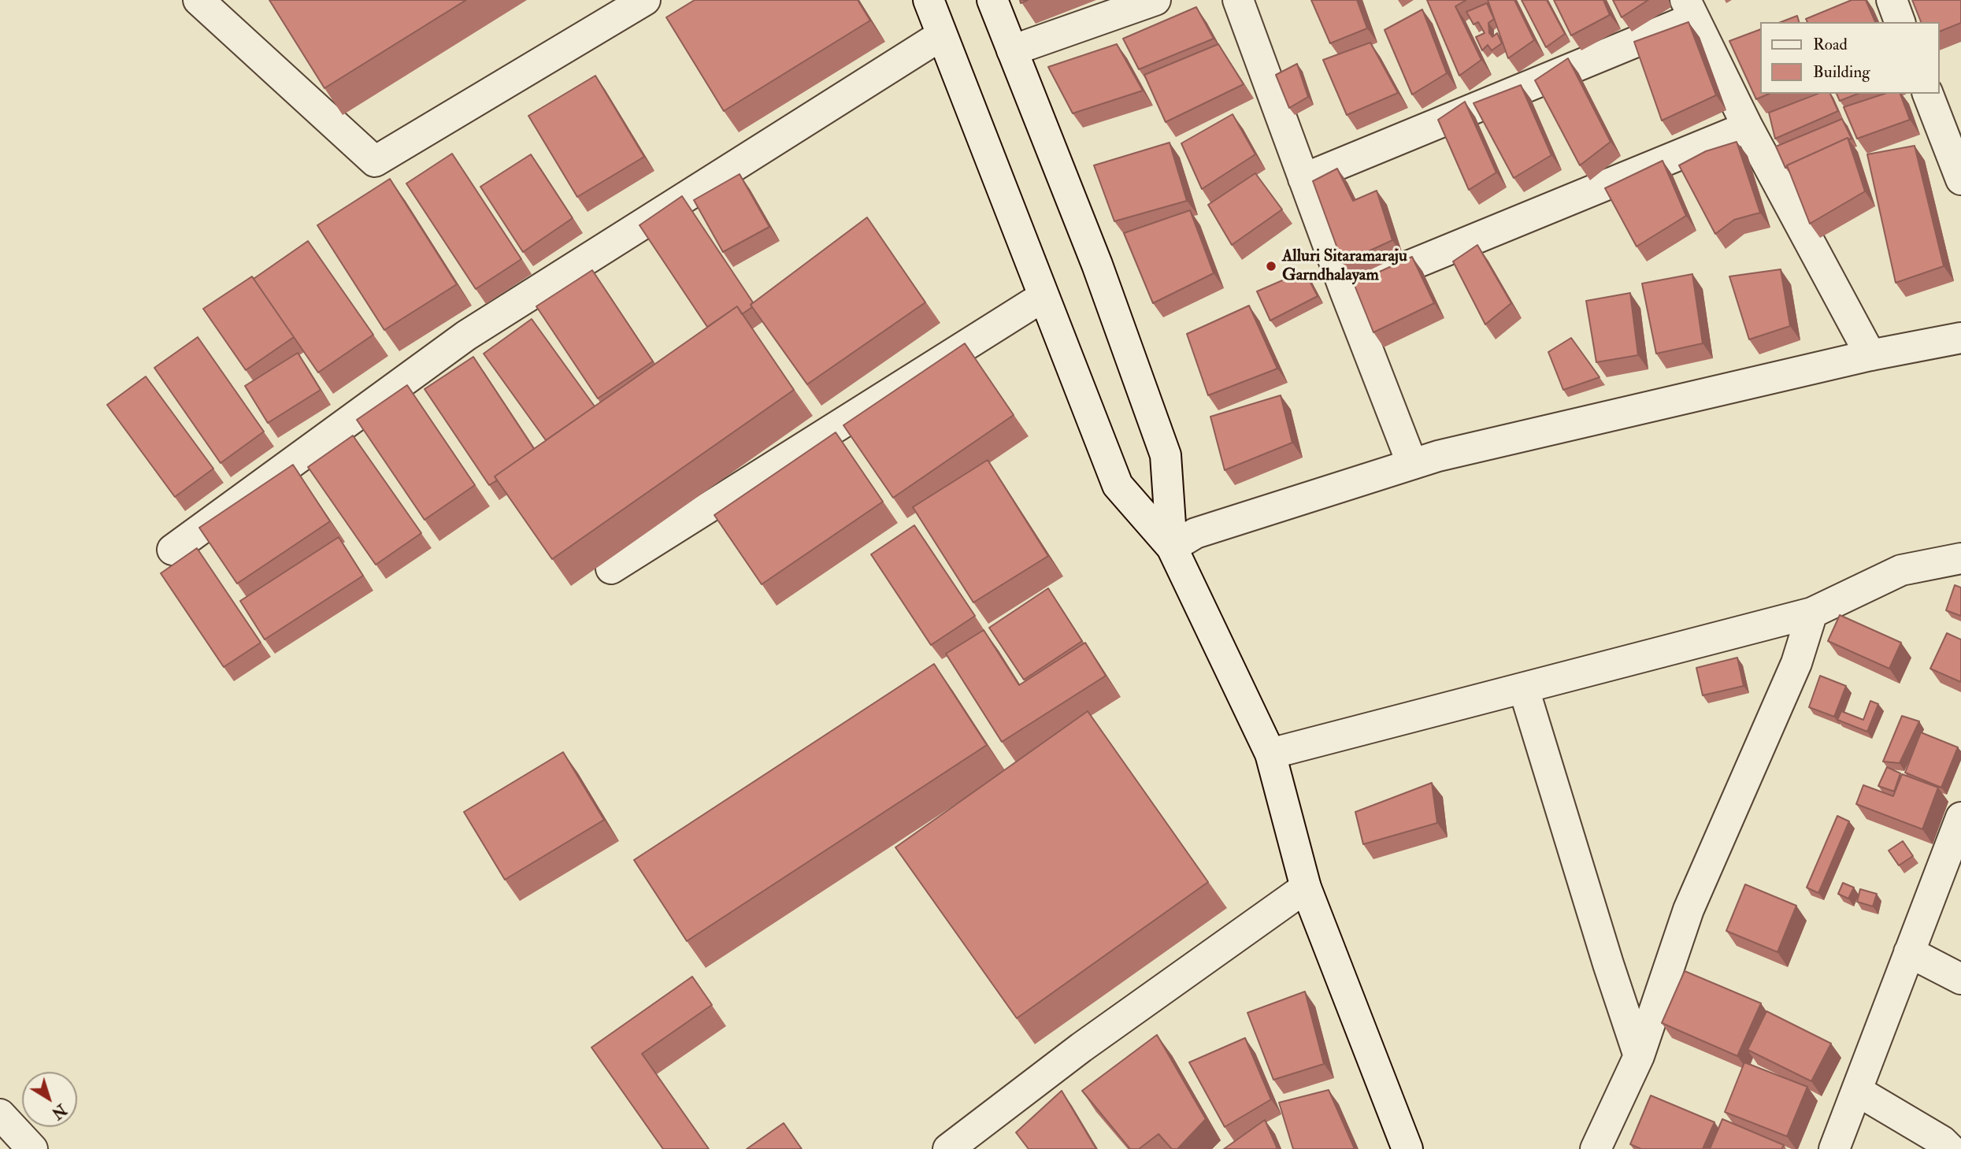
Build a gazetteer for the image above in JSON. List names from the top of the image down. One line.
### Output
{"places":["Alluri Sitaramaraju Garndhalayam"],"legend":["Road","Building"],"north":"bottom right"}
